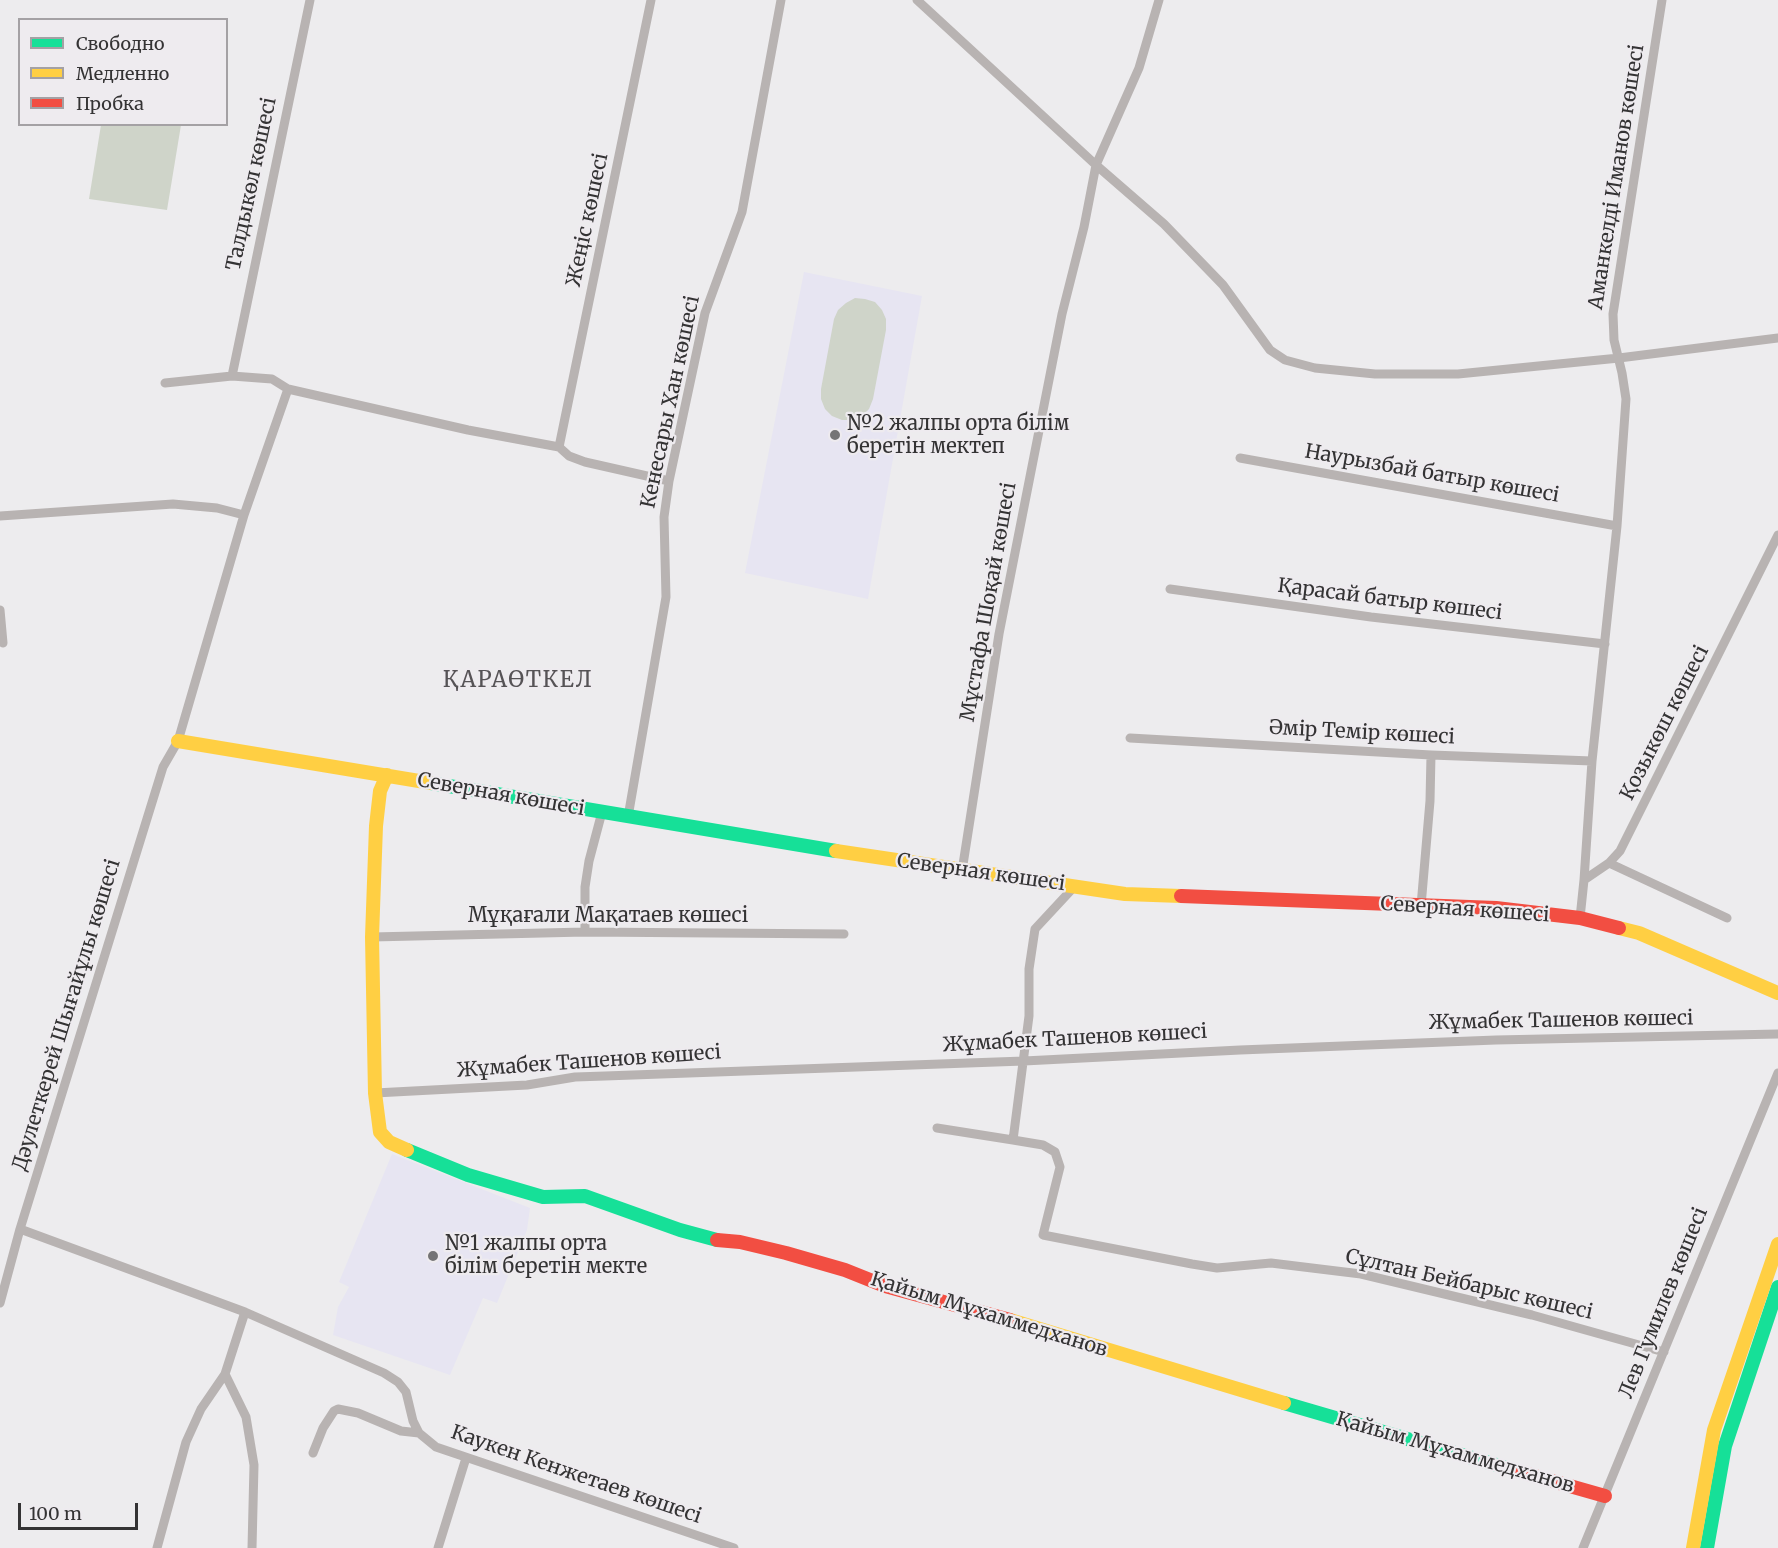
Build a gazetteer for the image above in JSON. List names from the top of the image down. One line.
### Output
{"streets":{"main road":["Северная көшесі","Қайым Мұхаммедханов"],"street":["Аманкелді Иманов көшесі","Талдыкөл көшесі","Жеңіс көшесі","Кенесары Хан көшесі","Наурызбай батыр көшесі","Қарасай батыр көшесі","Мұстафа Шоқай көшесі","Қозыкөш көшесі","Әмір Темір көшесі","Мұқағали Мақатаев көшесі","Дәулеткерей Шығайұлы көшесі","Жұмабек Ташенов көшесі","Сұлтан Бейбарыс көшесі","Лев Гумилев көшесі","Каукен Кенжетаев көшесі"]},"crossings":[["Аманкелді Иманов көшесі","Наурызбай батыр көшесі"],["Аманкелді Иманов көшесі","Қарасай батыр көшесі"],["Аманкелді Иманов көшесі","Қозыкөш көшесі"],["Аманкелді Иманов көшесі","Әмір Темір көшесі"],["Кенесары Хан көшесі","Северная көшесі"],["Мұстафа Шоқай көшесі","Северная көшесі"],["Северная көшесі","Дәулеткерей Шығайұлы көшесі"],["Жұмабек Ташенов көшесі","Қайым Мұхаммедханов"],["Сұлтан Бейбарыс көшесі","Лев Гумилев көшесі"],["Лев Гумилев көшесі","Қайым Мұхаммедханов"]],"districts":["ҚАРАӨТКЕЛ"],"places":["№2 жалпы орта білім беретін мектеп","№1 жалпы орта білім беретін мекте"],"legend":["Свободно","Медленно","Пробка"],"scale_bar":"100 m"}
